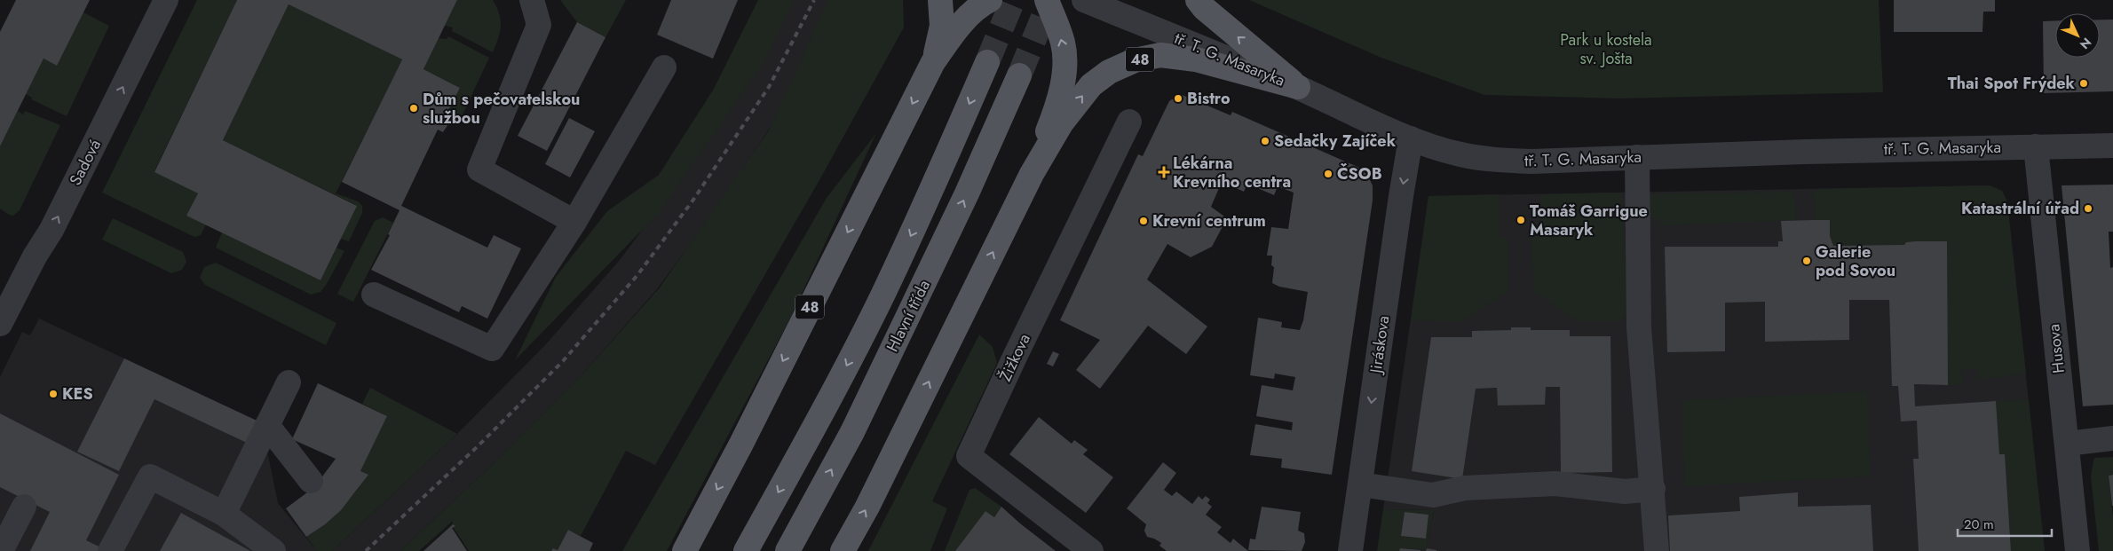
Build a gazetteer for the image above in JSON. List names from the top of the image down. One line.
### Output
{"streets":{"main road":["48","Hlavní třída"],"street":["tř. T. G. Masaryka","Sadová","Jiráskova","Husova","Žižkova"]},"crossings":[["48","tř. T. G. Masaryka"],["tř. T. G. Masaryka","Jiráskova"],["tř. T. G. Masaryka","Husova"]],"one_way":["Sadová","Jiráskova"],"parks":["Park u kostela sv. Jošta"],"places":{"other":["Thai Spot Frýdek","Bistro","Dům s pečovatelskou službou","Sedačky Zajíček","ČSOB","Katastrální úřad","Tomáš Garrigue Masaryk","Krevní centrum","Galerie pod Sovou","KES"],"health":["Lékárna Krevního centra"]},"scale_bar":"20 m","north":"bottom right"}
